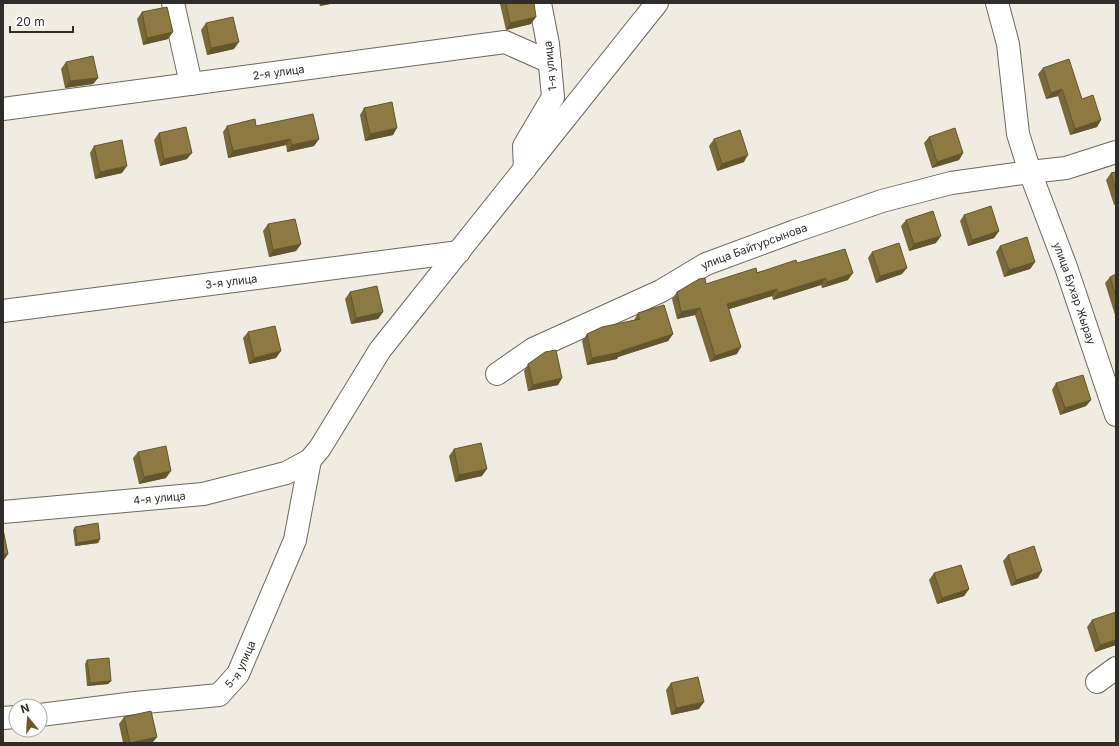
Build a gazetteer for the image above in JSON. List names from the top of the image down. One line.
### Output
{"streets":{"street":["1-я улица","2-я улица","улица Байтурсынова","3-я улица","улица Бухар Жырау","4-я улица","5-я улица"]},"crossings":[["1-я улица","2-я улица"],["улица Байтурсынова","улица Бухар Жырау"],["4-я улица","5-я улица"]],"scale_bar":"20 m","north":"top"}
